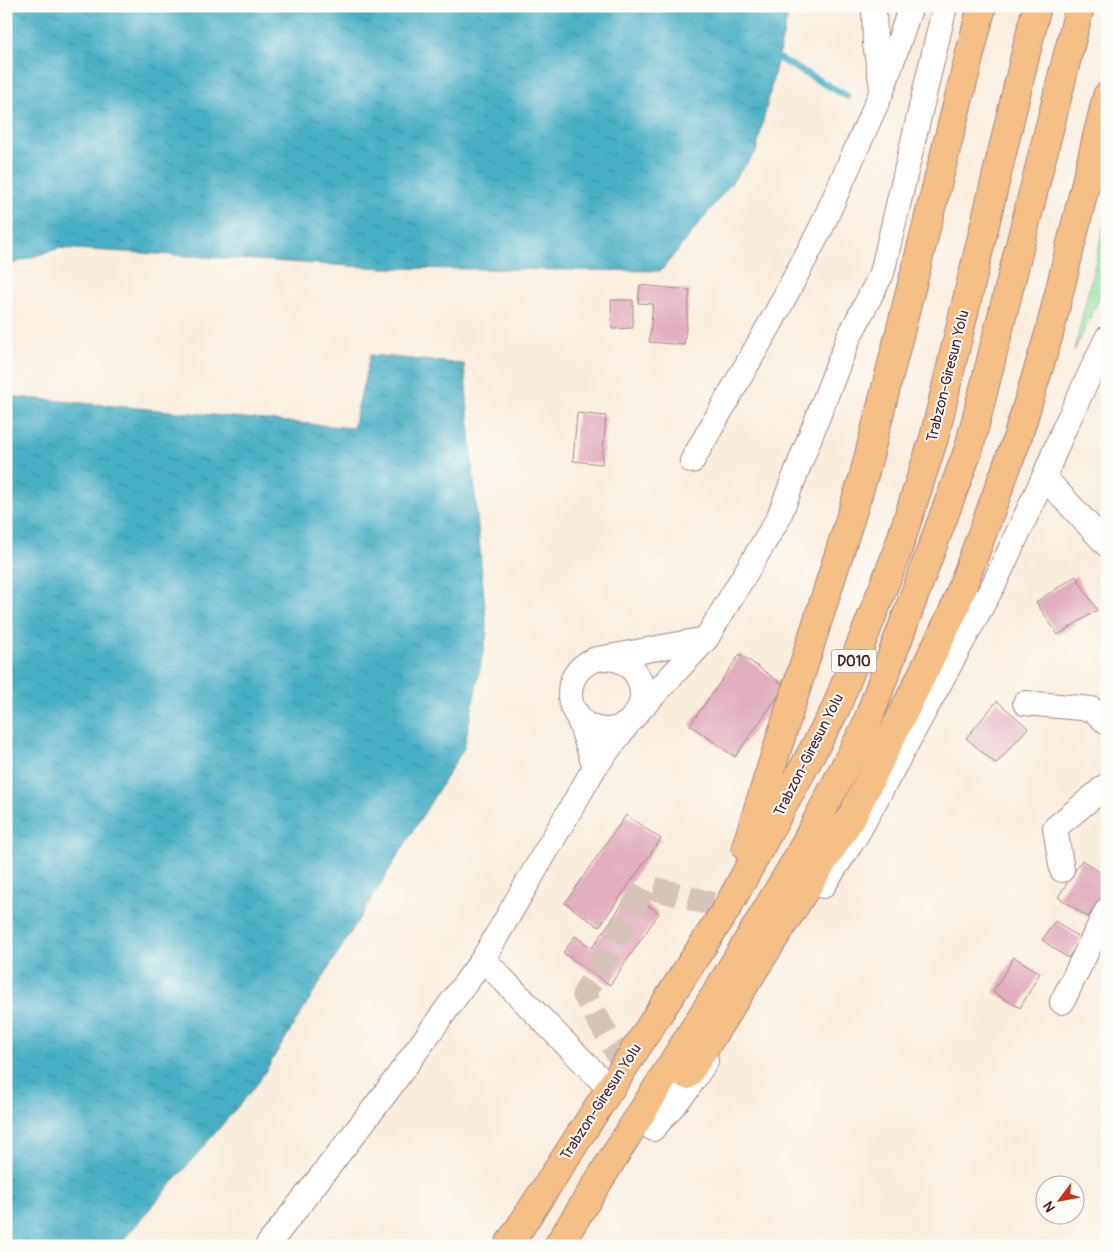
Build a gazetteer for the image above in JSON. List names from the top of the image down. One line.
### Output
{"streets":{"highway":["Trabzon-Giresun Yolu","D010"]},"north":"bottom left"}
